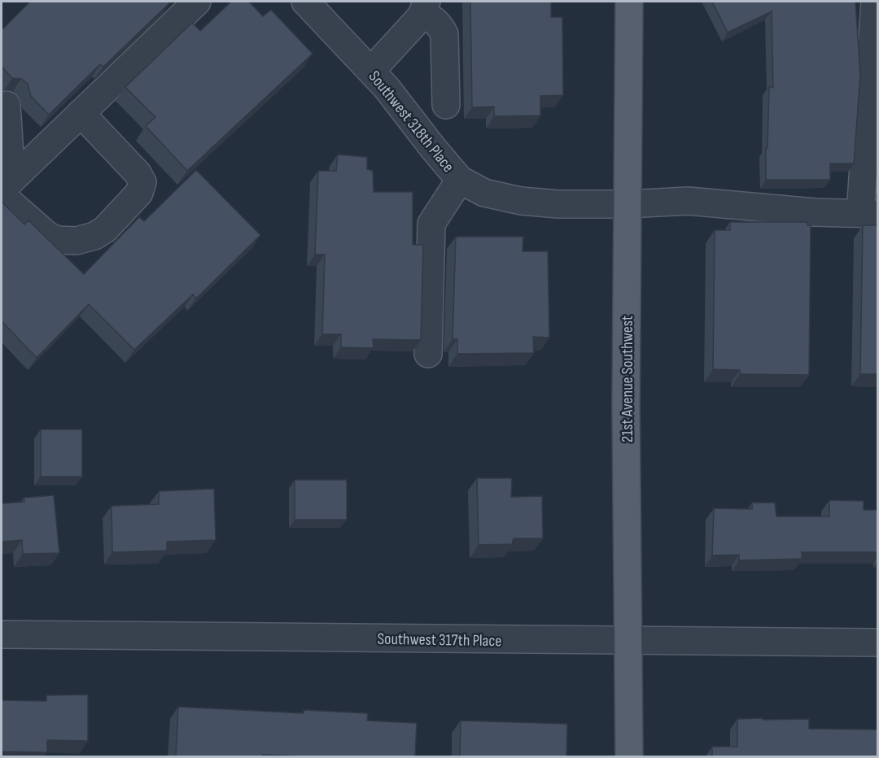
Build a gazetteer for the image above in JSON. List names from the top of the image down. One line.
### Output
{"streets":{"main road":["21st Avenue Southwest"],"street":["Southwest 318th Place","Southwest 317th Place"]},"crossings":[["Southwest 318th Place","21st Avenue Southwest"],["21st Avenue Southwest","Southwest 317th Place"]]}
